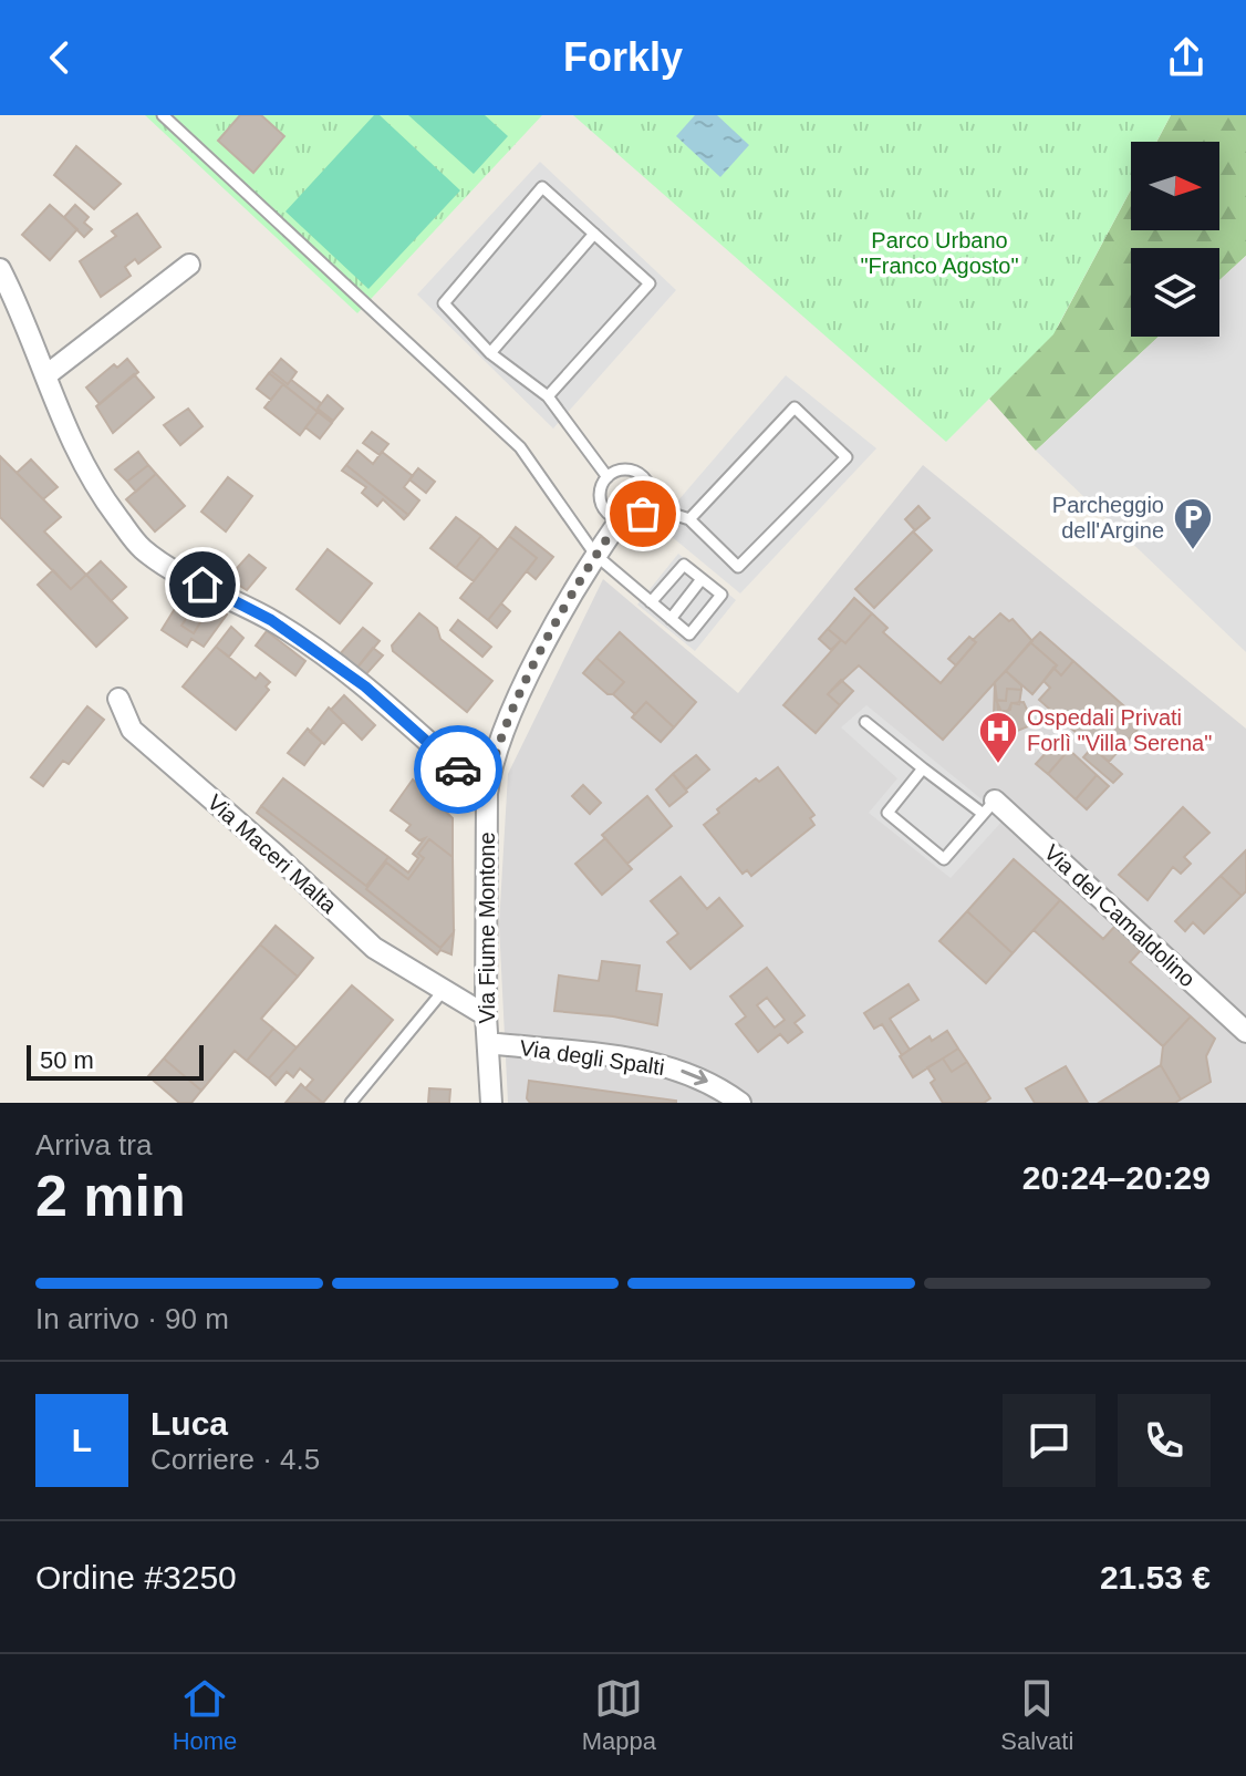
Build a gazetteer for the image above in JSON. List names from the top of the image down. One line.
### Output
{"streets":{"street":["Via Maceri Malta","Via del Camaldolino","Via Fiume Montone","Via degli Spalti"]},"crossings":[["Via Maceri Malta","Via Fiume Montone"],["Via Fiume Montone","Via degli Spalti"]],"one_way":["Via degli Spalti"],"parks":["Parco Urbano \"Franco Agosto\""],"places":{"parking":["Parcheggio dell'Argine"],"hospital":["Ospedali Privati Forlì \"Villa Serena\""]},"scale_bar":"50 m","north":"right","page":{"header":"Forkly","scale":"50 m","heading":["2 min","Arriva tra","20:24–20:29"],"panel":["Luca","Corriere · 4.5","Ordine #3250","21.53 €"],"bar":"In arrivo · 90 m","round":"L","tabs":["Home","Mappa","Salvati"]}}
